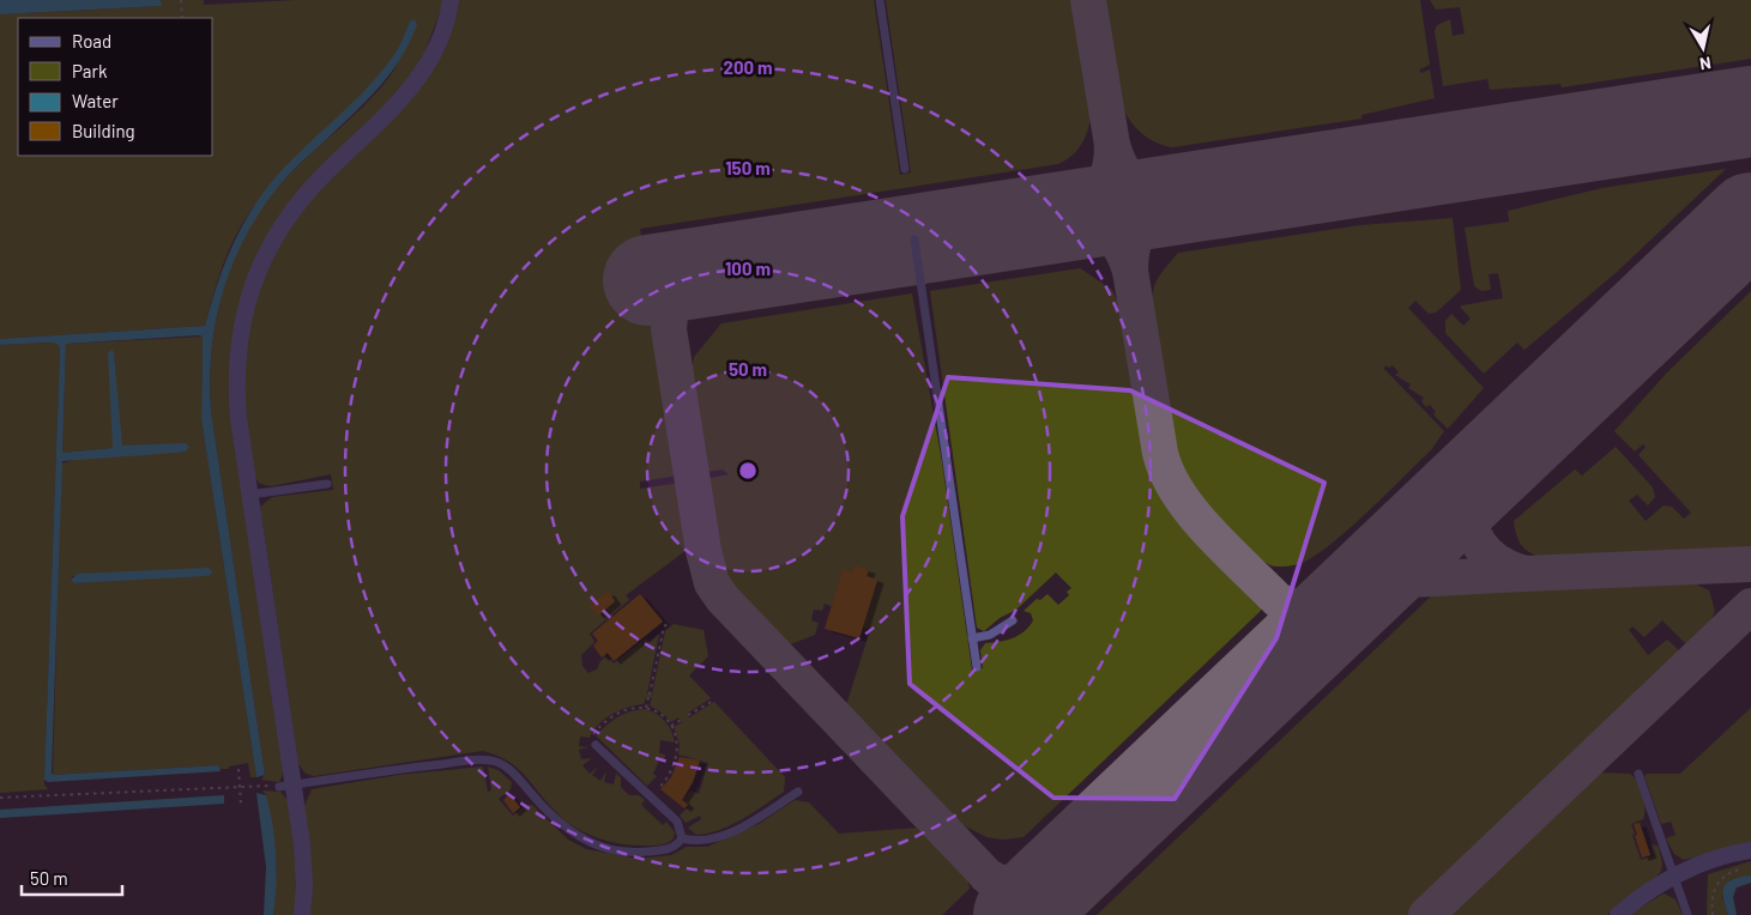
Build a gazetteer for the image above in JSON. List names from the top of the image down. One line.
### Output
{"legend":["Road","Park","Water","Building"],"scale_bar":"50 m","north":"bottom","rings":["200 m","150 m","100 m","50 m"]}
